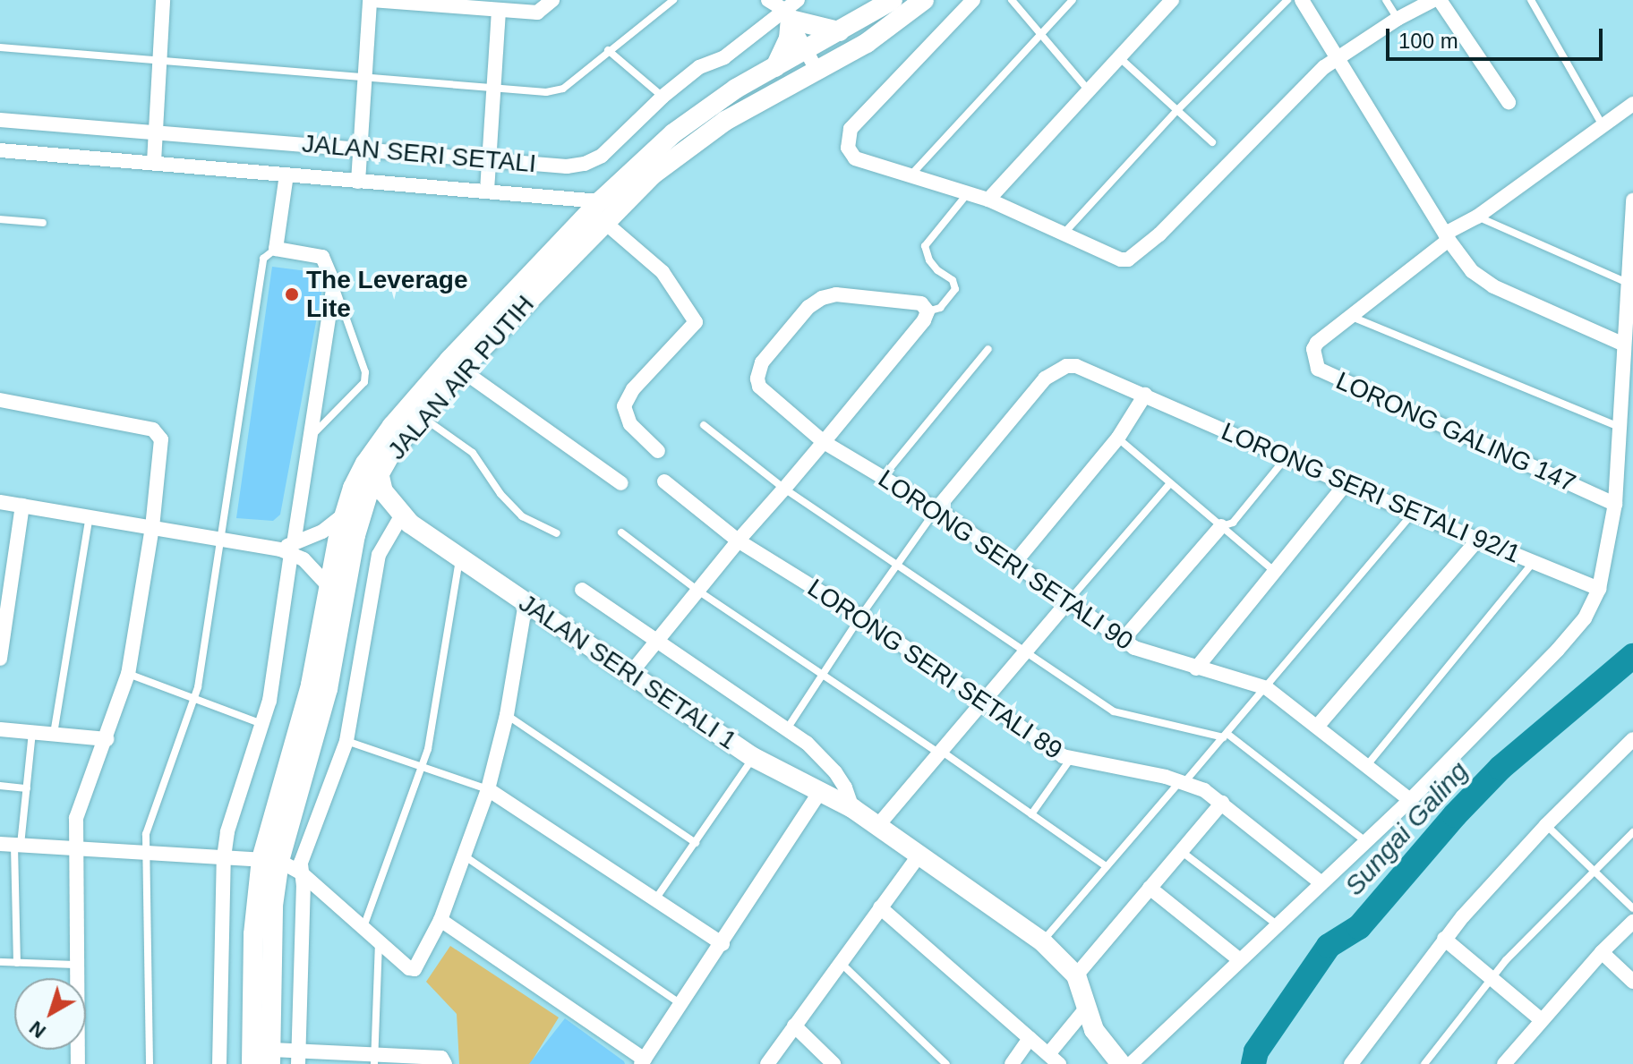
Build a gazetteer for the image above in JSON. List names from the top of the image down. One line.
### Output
{"streets":{"street":["JALAN SERI SETALI","JALAN AIR PUTIH","LORONG GALING 147","LORONG SERI SETALI 92/1","LORONG SERI SETALI 90","LORONG SERI SETALI 89","JALAN SERI SETALI 1"]},"crossings":[["JALAN AIR PUTIH","JALAN SERI SETALI 1"],["LORONG SERI SETALI 92/1","LORONG SERI SETALI 90"]],"water":["Sungai Galing"],"places":["The Leverage Lite"],"scale_bar":"100 m","north":"bottom left"}
